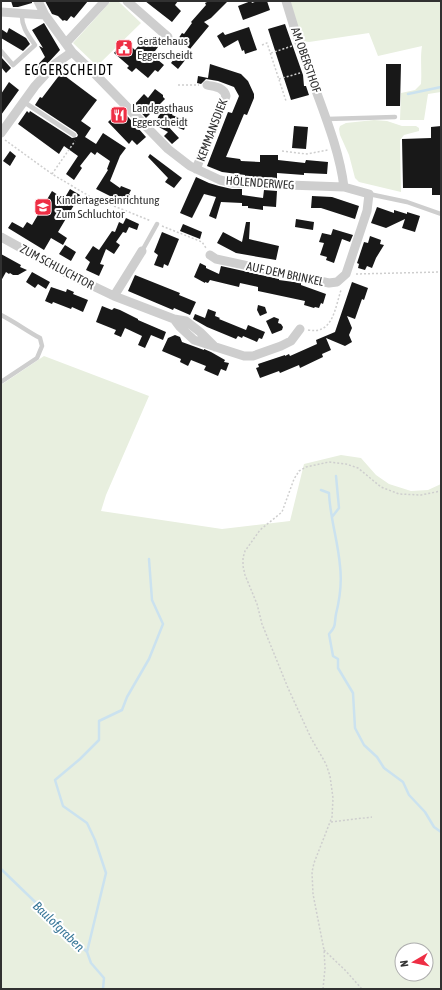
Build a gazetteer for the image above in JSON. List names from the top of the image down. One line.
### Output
{"streets":{"street":["AM OBERSTHOF","KEMMANSDIEK","HÖLENDERWEG","ZUM SCHLUCHTOR","AUF DEM BRINKEL"]},"crossings":[["AM OBERSTHOF","HÖLENDERWEG"],["KEMMANSDIEK","HÖLENDERWEG"]],"districts":["EGGERSCHEIDT"],"water":["Baulofgraben"],"places":{"public building":["Gerätehaus Eggerscheidt"],"restaurant":["Landgasthaus Eggerscheidt"],"school or university":["Kindertageseinrichtung Zum Schluchtor"]},"north":"left"}
